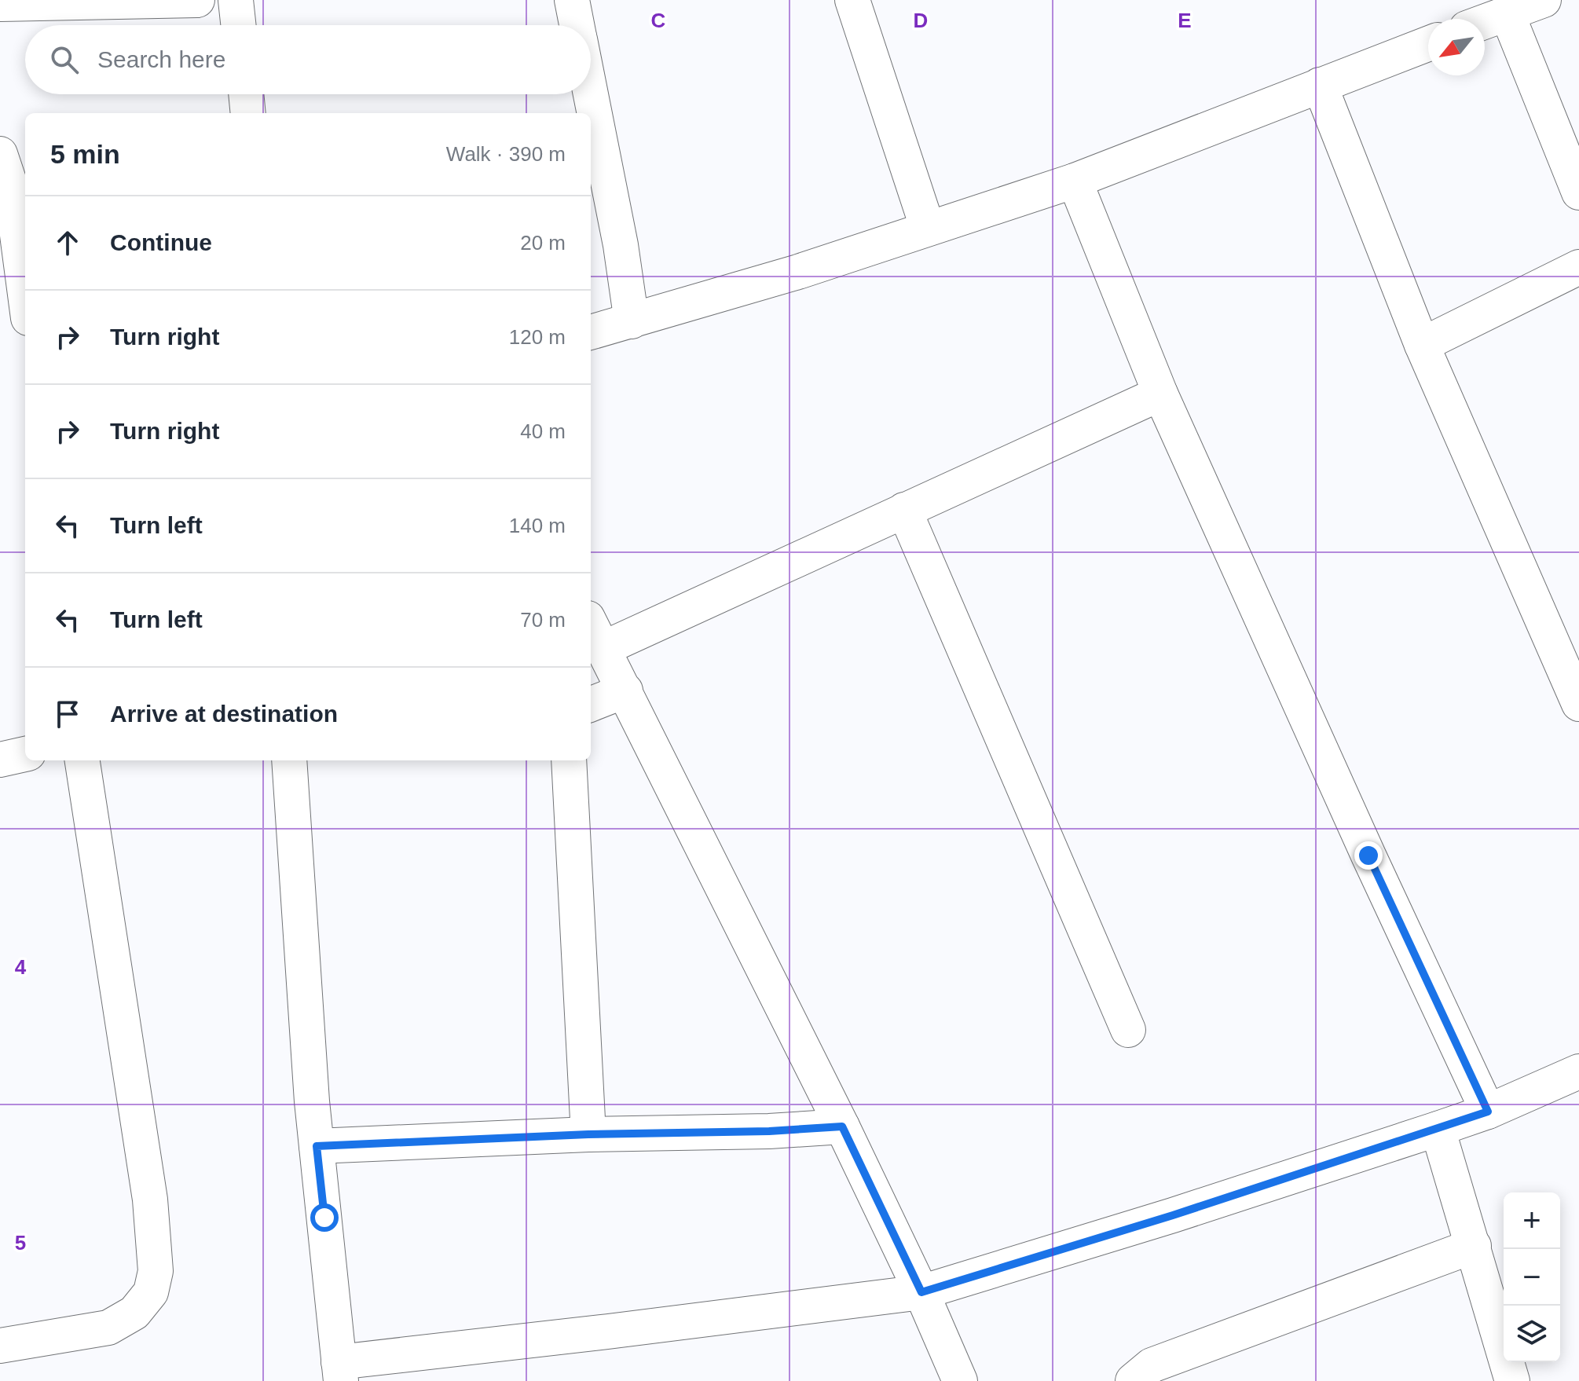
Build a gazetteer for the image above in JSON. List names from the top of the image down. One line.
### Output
{"north":"bottom left","page":{"search":"Search here","heading":["5 min","Walk · 390 m"],"list":[["Continue","20 m"],["Turn right","120 m"],["Turn right","40 m"],["Turn left","140 m"],["Turn left","70 m"],"Arrive at destination"],"map_buttons":["+","−"]},"grid":{"columns":["C","D","E"],"rows":["4","5"]}}
